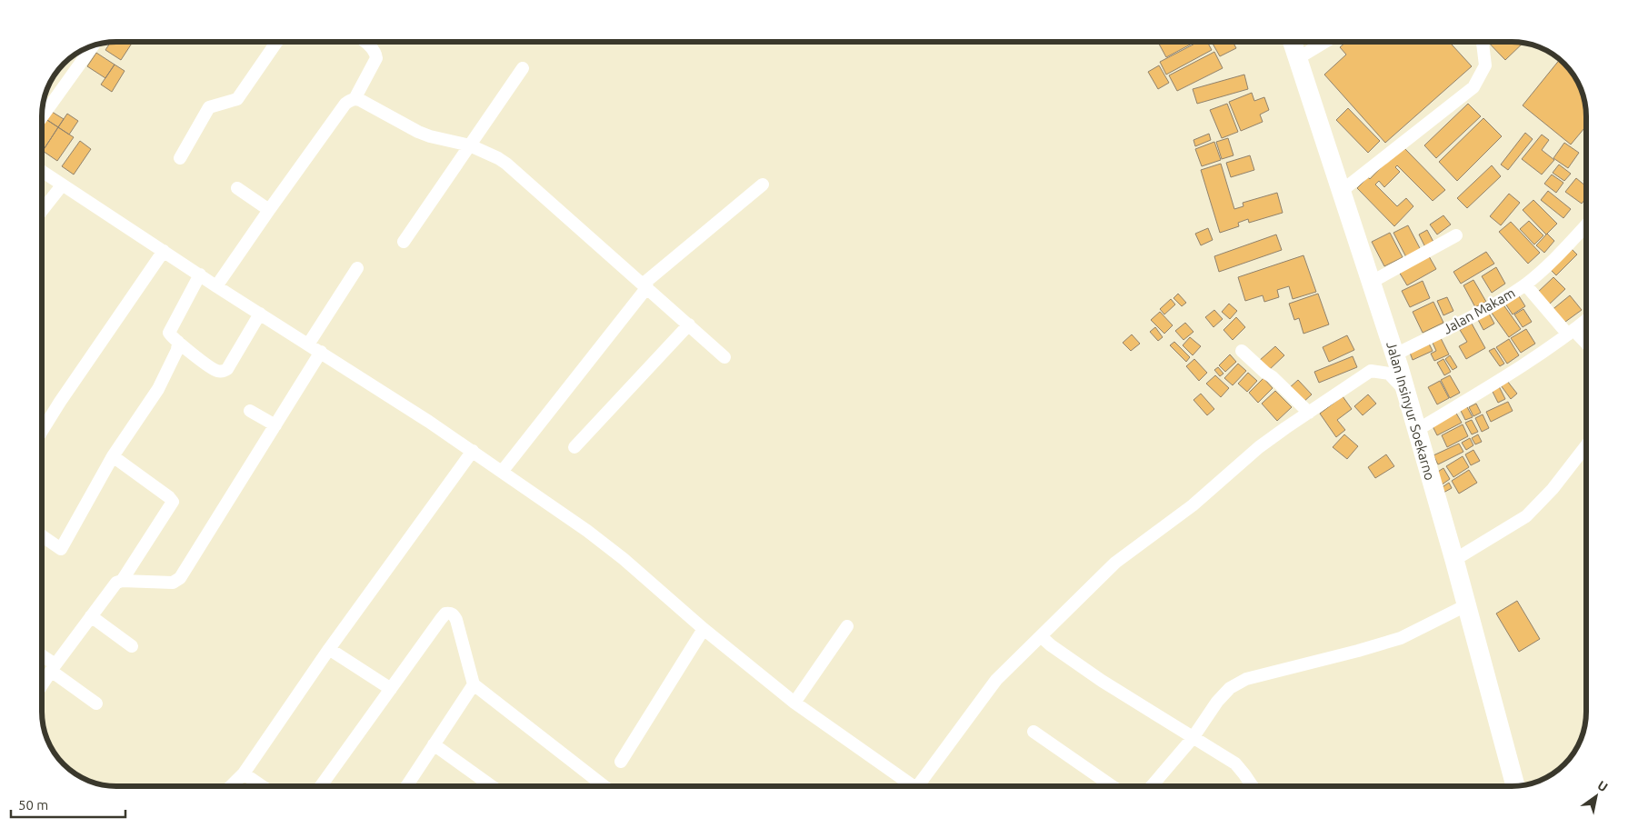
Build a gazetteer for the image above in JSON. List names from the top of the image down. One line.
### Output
{"streets":{"main road":["Jalan Insinyur Soekarno"],"street":["Jalan Makam"]},"crossings":[["Jalan Makam","Jalan Insinyur Soekarno"]],"scale_bar":"50 m","north":"top right"}
